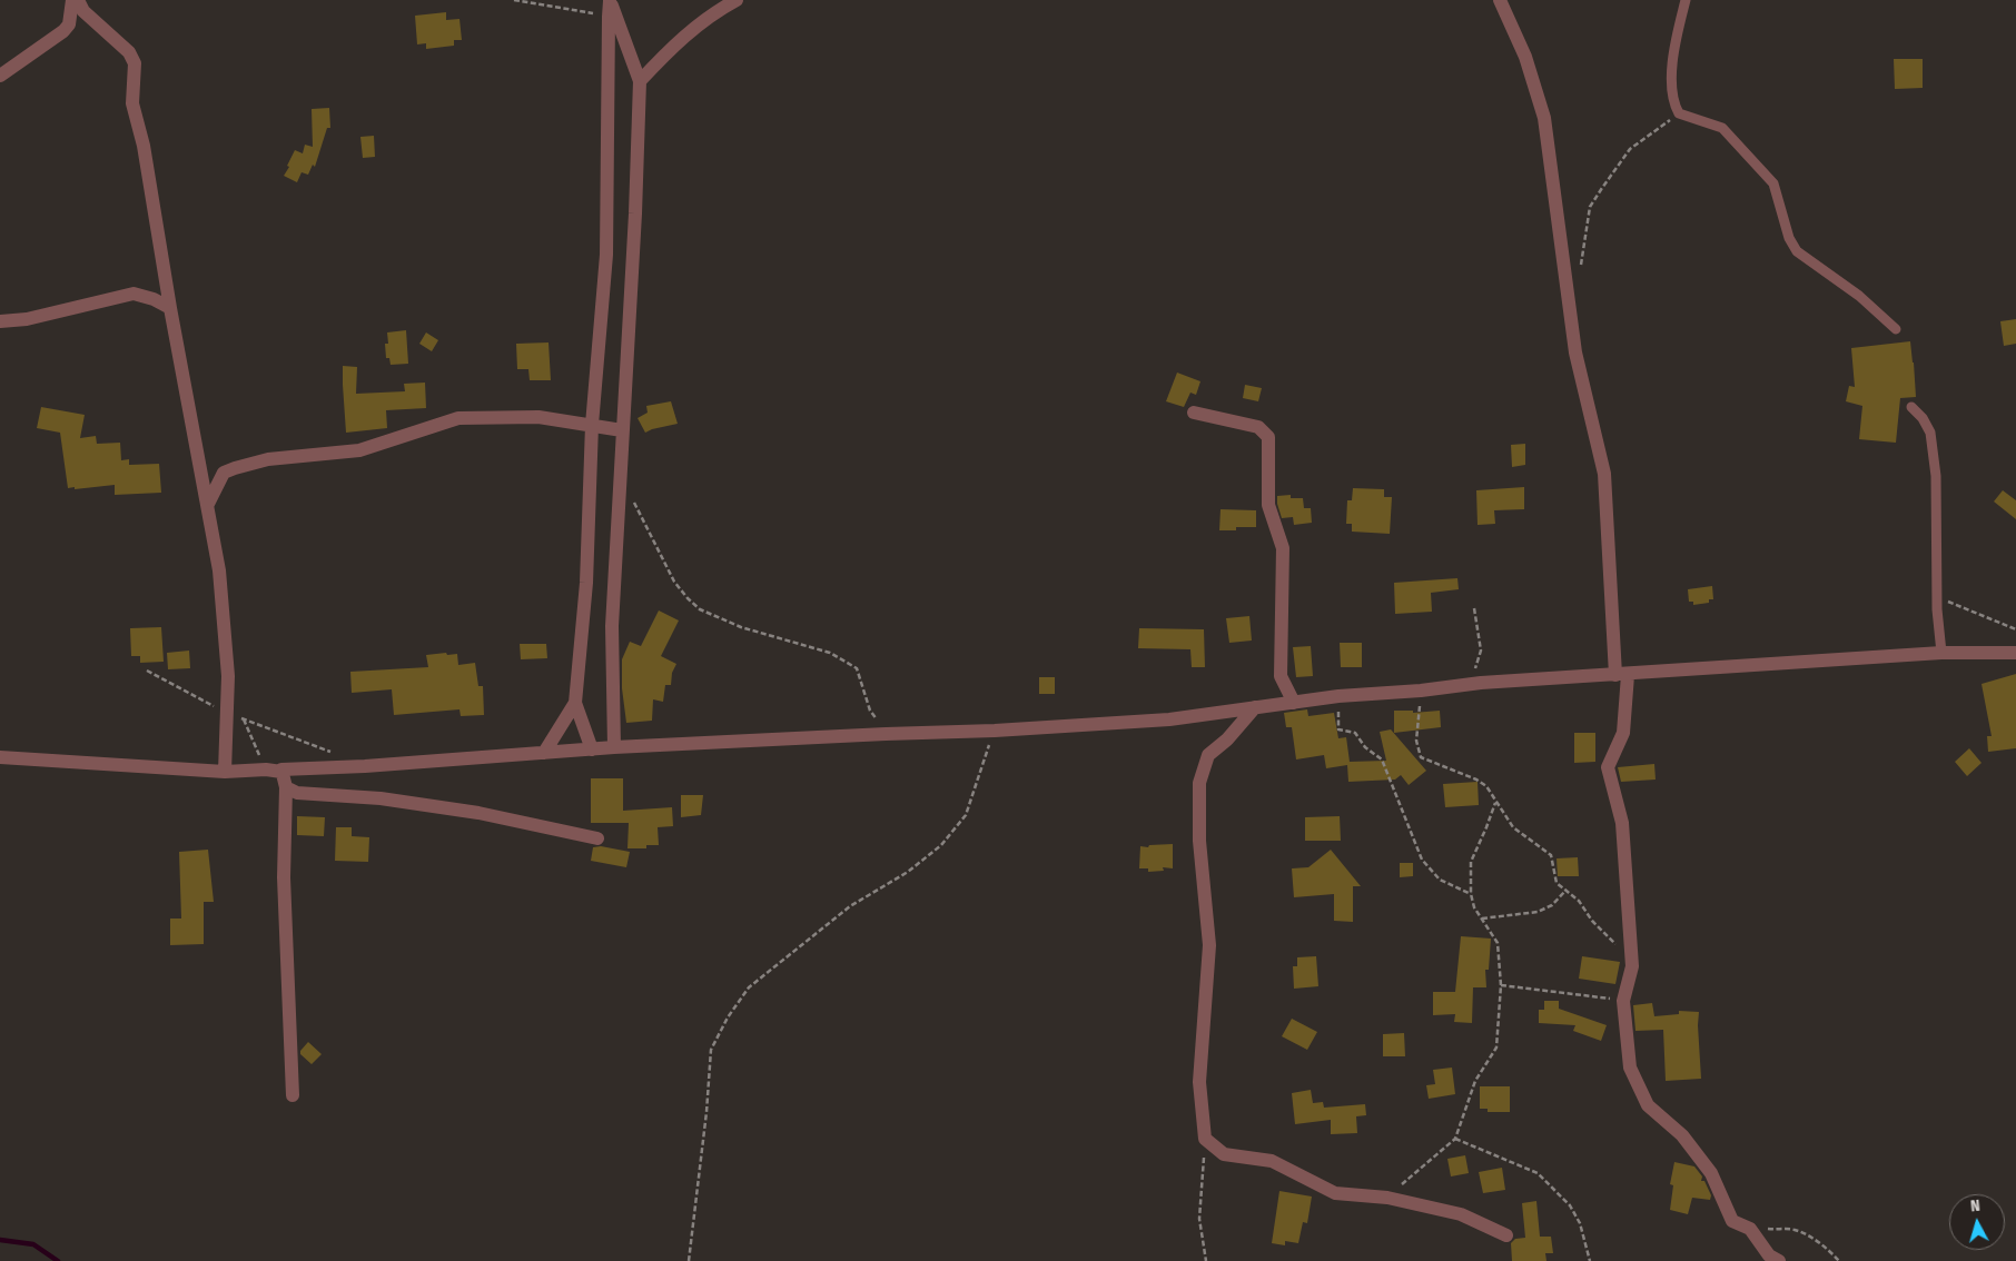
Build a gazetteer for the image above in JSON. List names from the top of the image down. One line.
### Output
{"north":"top"}
